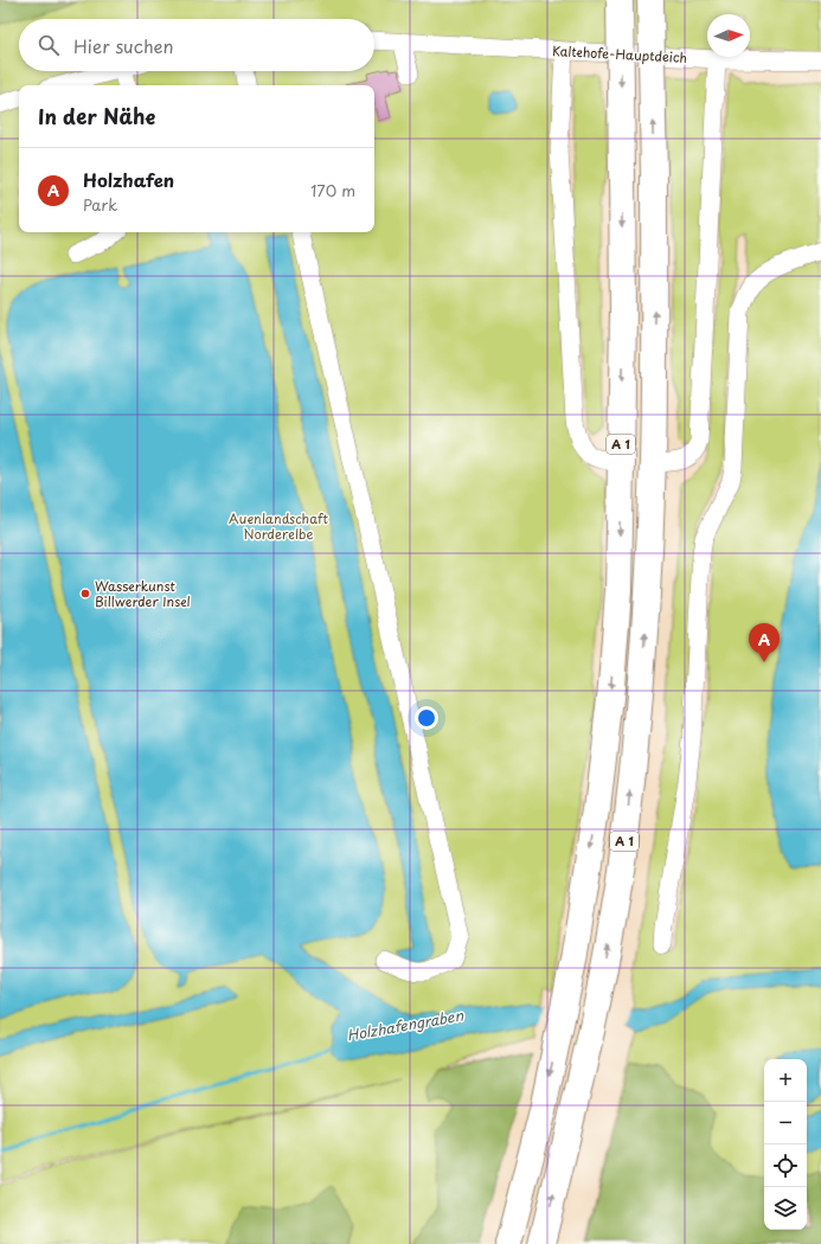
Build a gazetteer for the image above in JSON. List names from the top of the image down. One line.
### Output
{"streets":{"highway":["A 1"],"lane":["Kaltehofe-Hauptdeich"]},"water":["Holzhafengraben"],"parks":["Auenlandschaft Norderelbe"],"places":["Wasserkunst Billwerder Insel"],"north":"right","page":{"search":"Hier suchen","heading":"In der Nähe","list":[{"mark":"A","name":"Holzhafen","note":"Park","value":"170 m"}],"pins":"A","map_buttons":["+","−"]}}
